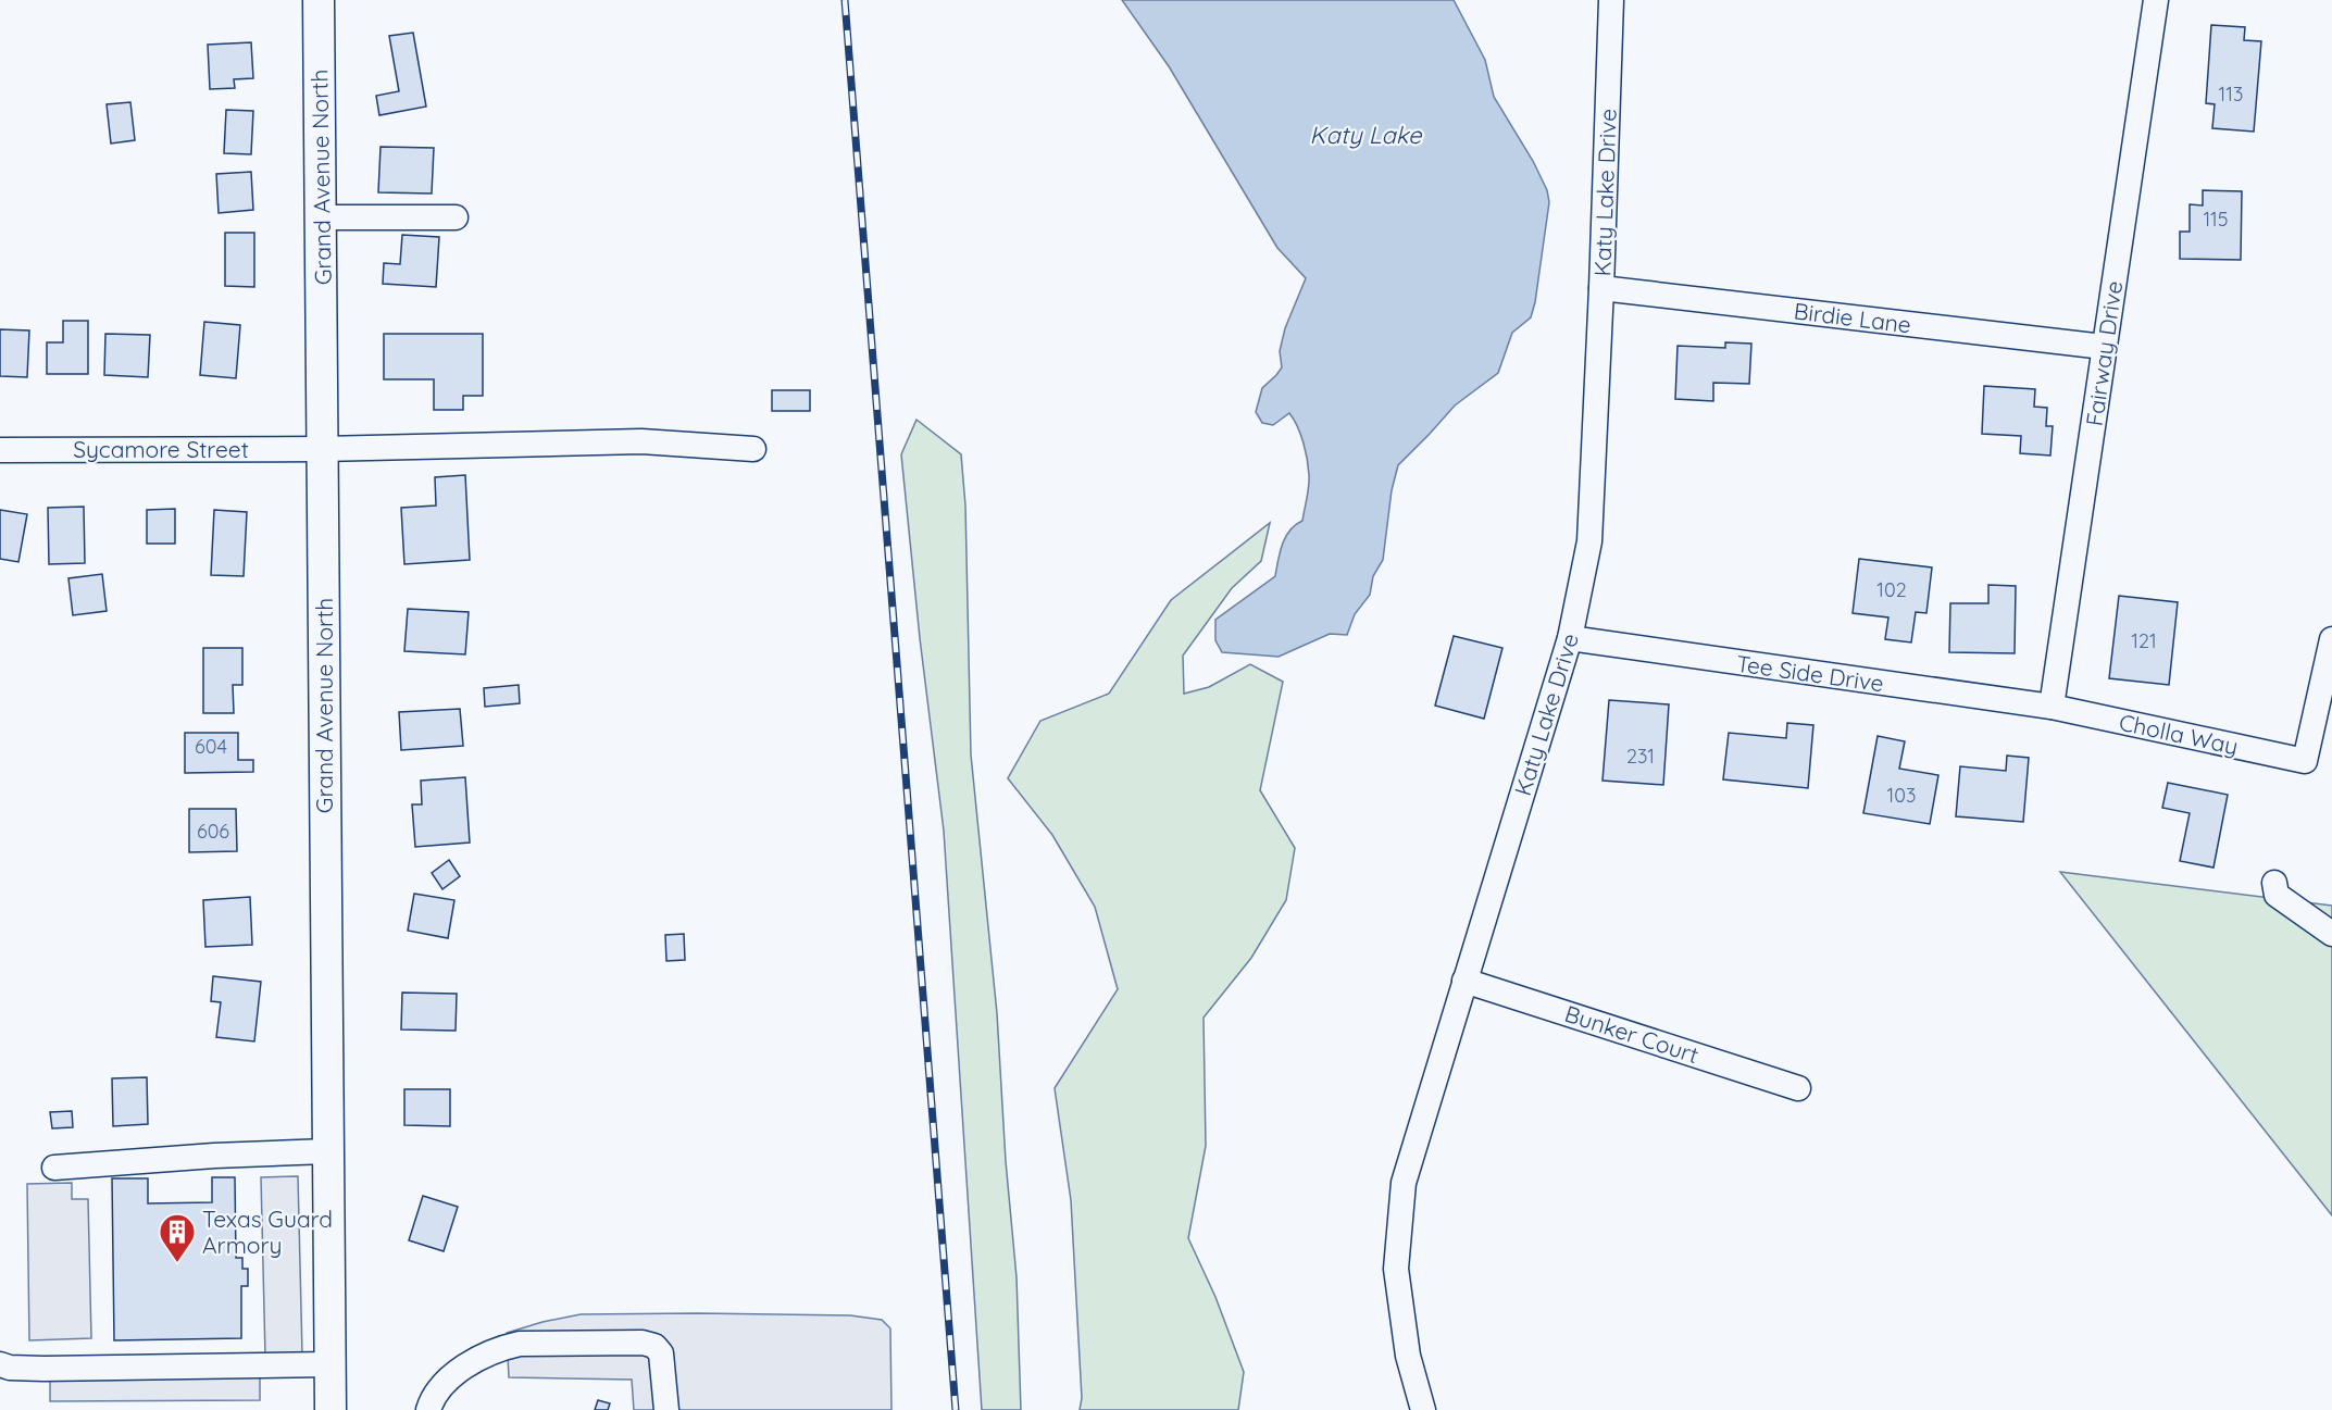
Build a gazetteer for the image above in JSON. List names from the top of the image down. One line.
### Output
{"streets":{"main road":["Grand Avenue North"],"street":["Katy Lake Drive","Birdie Lane","Fairway Drive","Sycamore Street","Tee Side Drive","Cholla Way","Bunker Court"]},"crossings":[["Grand Avenue North","Sycamore Street"],["Katy Lake Drive","Birdie Lane"],["Katy Lake Drive","Tee Side Drive"],["Katy Lake Drive","Bunker Court"],["Birdie Lane","Fairway Drive"],["Fairway Drive","Tee Side Drive"],["Fairway Drive","Cholla Way"],["Tee Side Drive","Cholla Way"]],"water":["Katy Lake"],"places":{"building":["Texas Guard Armory"]},"house_numbers":["113","115","102","121","604","231","103","606"]}
